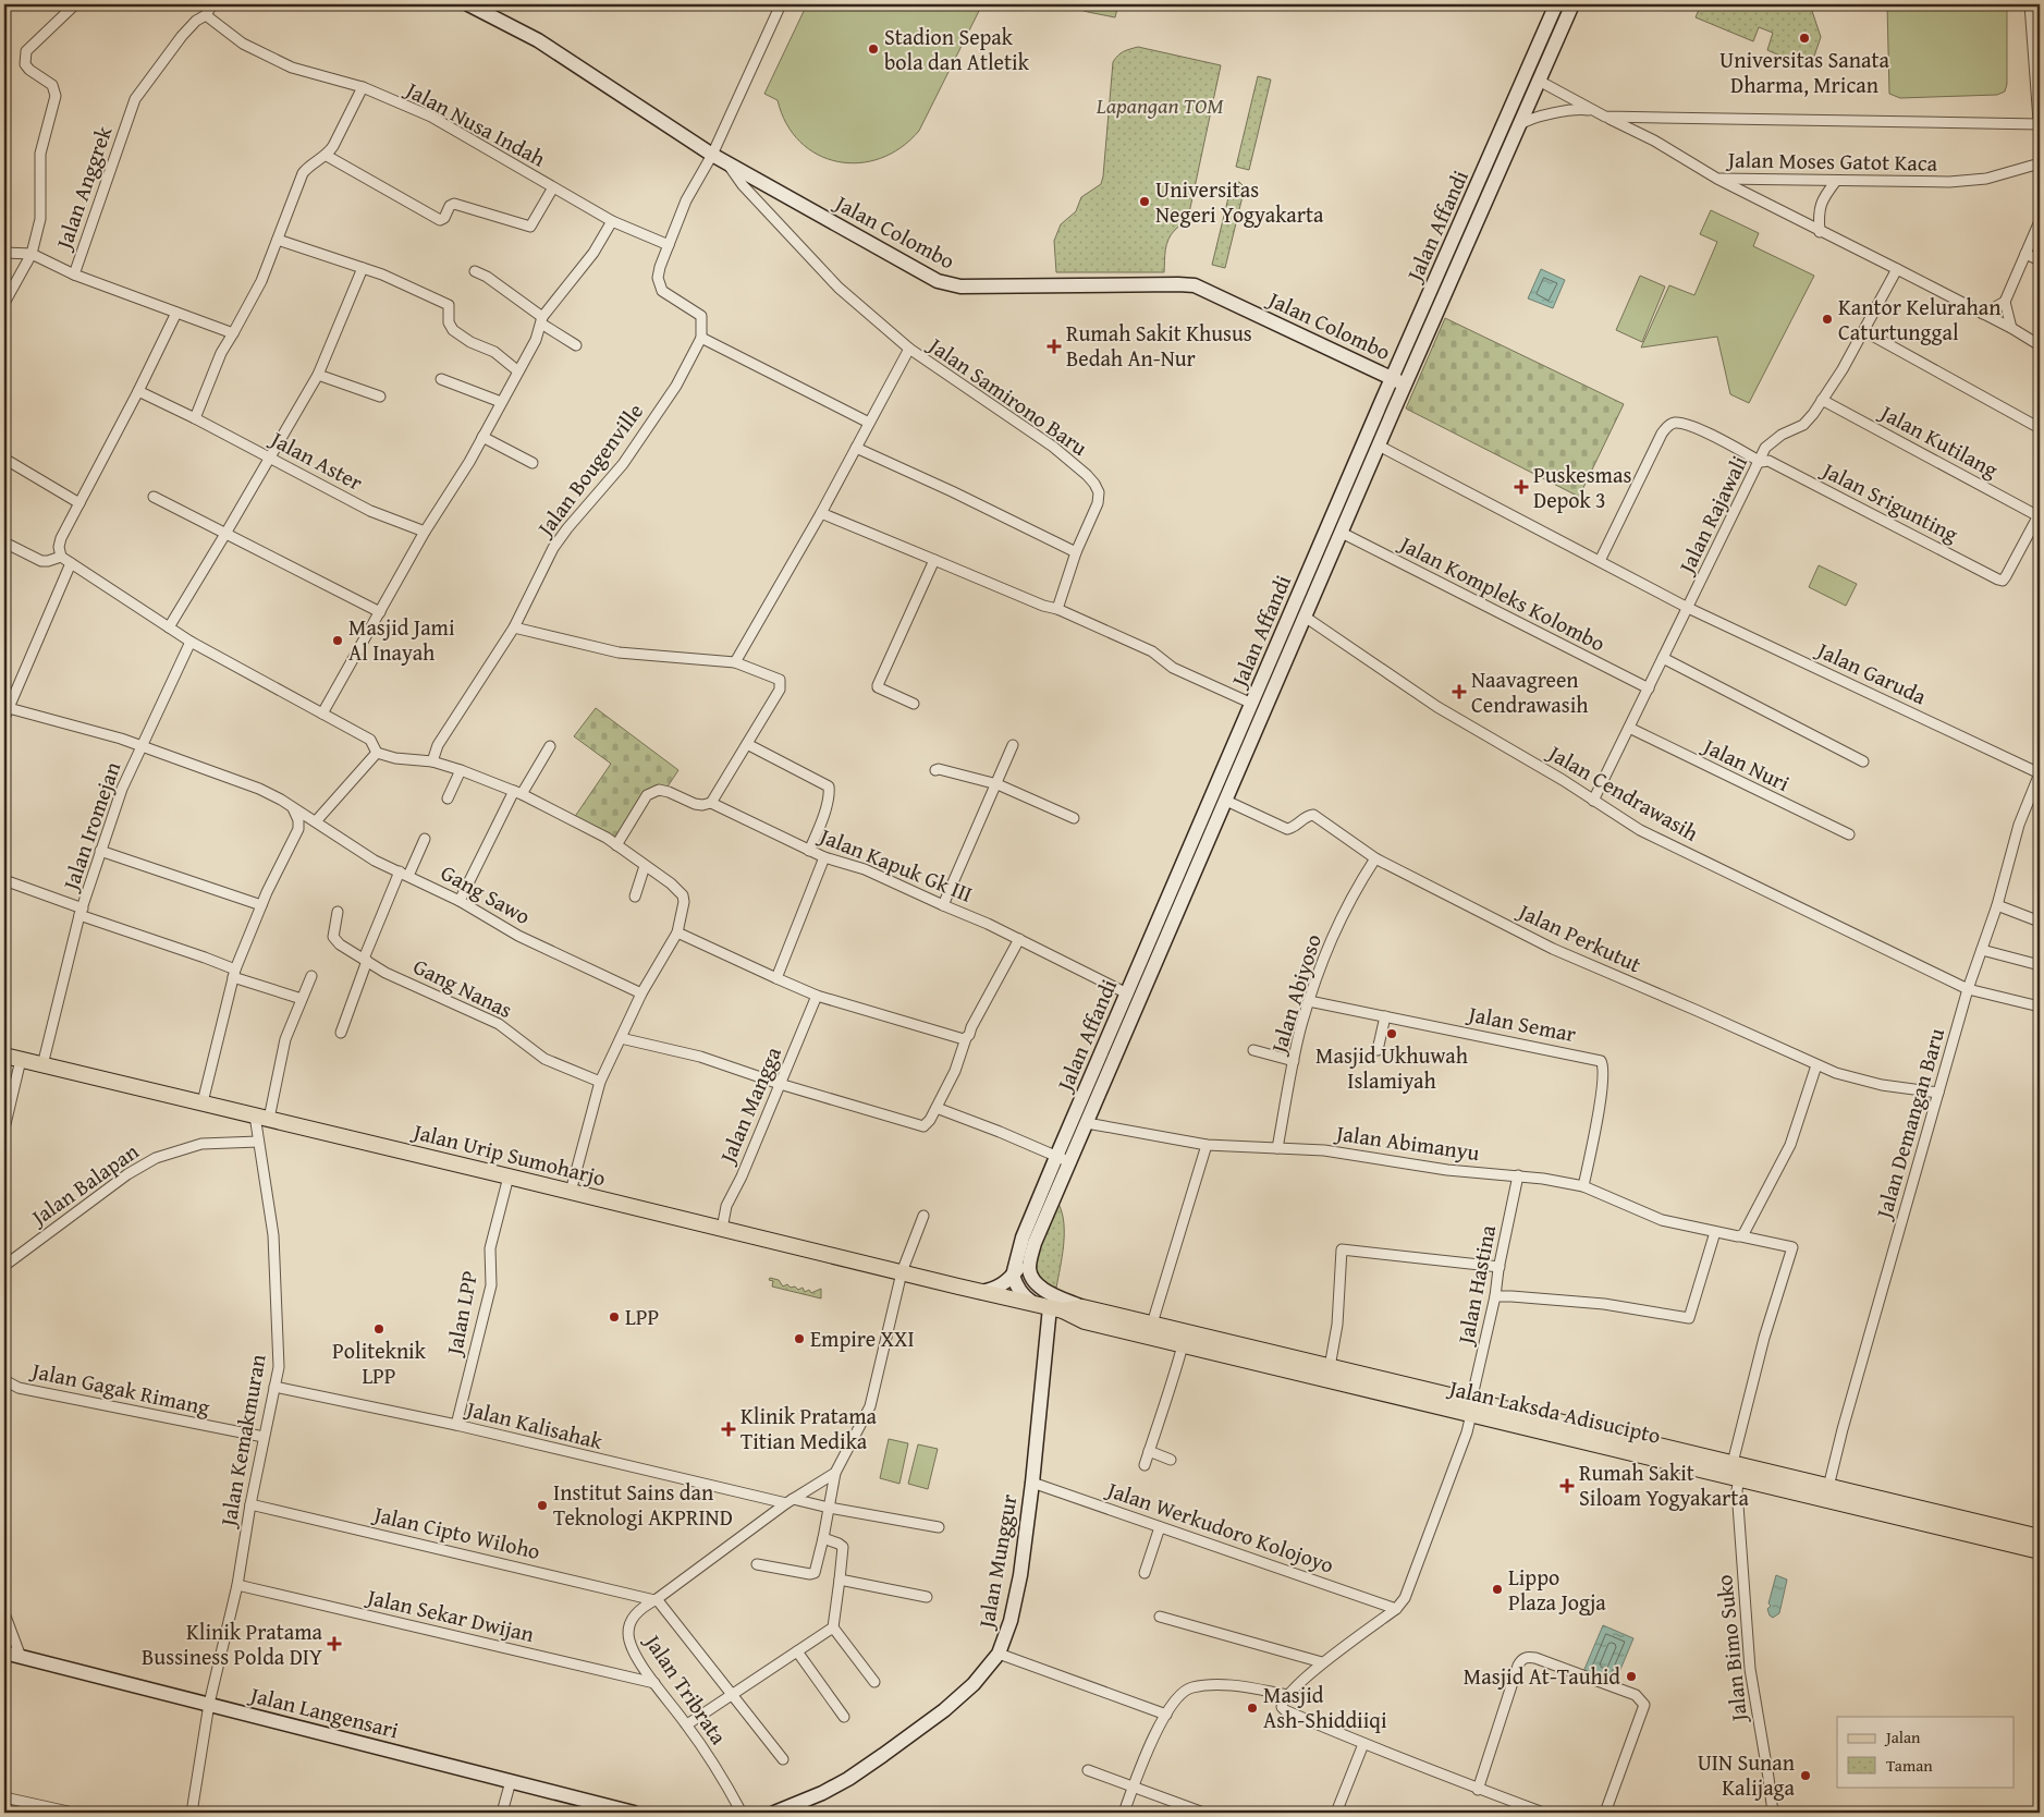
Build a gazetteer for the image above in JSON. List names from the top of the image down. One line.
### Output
{"streets":{"main road":["Jalan Affandi","Jalan Colombo","Jalan Urip Sumoharjo","Jalan Laksda Adisucipto","Jalan Munggur","Jalan Langensari"],"street":["Jalan Nusa Indah","Jalan Moses Gatot Kaca","Jalan Anggrek","Jalan Samirono Baru","Jalan Kutilang","Jalan Aster","Jalan Bougenville","Jalan Srigunting","Jalan Rajawali","Jalan Kompleks Kolombo","Jalan Garuda","Jalan Nuri","Jalan Cendrawasih","Jalan Iromejan","Jalan Kapuk Gk III","Gang Sawo","Jalan Perkutut","Gang Nanas","Jalan Abiyoso","Jalan Semar","Jalan Mangga","Jalan Demangan Baru","Jalan Abimanyu","Jalan Balapan","Jalan Hastina","Jalan LPP","Jalan Gagak Rimang","Jalan Kalisahak","Jalan Kemakmuran","Jalan Werkudoro Kolojoyo","Jalan Cipto Wiloho","Jalan Sekar Dwijan","Jalan Bimo Suko","Jalan Tribrata"]},"crossings":[["Jalan Nusa Indah","Jalan Anggrek"],["Jalan Moses Gatot Kaca","Jalan Affandi"],["Jalan Moses Gatot Kaca","Jalan Rajawali"],["Jalan Affandi","Jalan Colombo"],["Jalan Affandi","Jalan Kompleks Kolombo"],["Jalan Affandi","Jalan Cendrawasih"],["Jalan Affandi","Jalan Kapuk Gk III"],["Jalan Affandi","Jalan Perkutut"],["Jalan Affandi","Jalan Abimanyu"],["Jalan Colombo","Jalan Samirono Baru"],["Jalan Kutilang","Jalan Srigunting"],["Jalan Kutilang","Jalan Rajawali"],["Jalan Srigunting","Jalan Rajawali"],["Jalan Rajawali","Jalan Kompleks Kolombo"],["Jalan Rajawali","Jalan Garuda"],["Jalan Rajawali","Jalan Nuri"],["Jalan Rajawali","Jalan Cendrawasih"],["Jalan Garuda","Jalan Demangan Baru"],["Jalan Cendrawasih","Jalan Demangan Baru"],["Jalan Iromejan","Gang Sawo"],["Jalan Iromejan","Jalan Urip Sumoharjo"],["Jalan Perkutut","Jalan Abiyoso"],["Jalan Perkutut","Jalan Demangan Baru"],["Jalan Abiyoso","Jalan Semar"],["Jalan Abiyoso","Jalan Abimanyu"],["Jalan Semar","Jalan Abimanyu"],["Jalan Mangga","Jalan Urip Sumoharjo"],["Jalan Demangan Baru","Jalan Laksda Adisucipto"],["Jalan Abimanyu","Jalan Hastina"],["Jalan Abimanyu","Jalan Laksda Adisucipto"],["Jalan Urip Sumoharjo","Jalan LPP"],["Jalan Urip Sumoharjo","Jalan Laksda Adisucipto"],["Jalan Urip Sumoharjo","Jalan Kemakmuran"],["Jalan Balapan","Jalan Kemakmuran"],["Jalan Hastina","Jalan Laksda Adisucipto"],["Jalan Hastina","Jalan Werkudoro Kolojoyo"],["Jalan LPP","Jalan Kalisahak"],["Jalan Gagak Rimang","Jalan Kemakmuran"],["Jalan Laksda Adisucipto","Jalan Munggur"],["Jalan Laksda Adisucipto","Jalan Bimo Suko"],["Jalan Kalisahak","Jalan Kemakmuran"],["Jalan Kalisahak","Jalan Tribrata"],["Jalan Kemakmuran","Jalan Cipto Wiloho"],["Jalan Kemakmuran","Jalan Sekar Dwijan"],["Jalan Kemakmuran","Jalan Langensari"],["Jalan Werkudoro Kolojoyo","Jalan Munggur"],["Jalan Cipto Wiloho","Jalan Tribrata"],["Jalan Sekar Dwijan","Jalan Tribrata"]],"parks":["Lapangan TOM"],"places":{"other":["Universitas Sanata Dharma, Mrican","Stadion Sepak bola dan Atletik","Universitas Negeri Yogyakarta","Kantor Kelurahan Caturtunggal","Masjid Jami Al Inayah","Masjid Ukhuwah Islamiyah","LPP","Politeknik LPP","Empire XXI","Institut Sains dan Teknologi AKPRIND","Lippo Plaza Jogja","Masjid At-Tauhid","Masjid Ash-Shiddiiqi","UIN Sunan Kalijaga"],"health":["Rumah Sakit Khusus Bedah An-Nur","Puskesmas Depok 3","Naavagreen Cendrawasih","Klinik Pratama Titian Medika","Rumah Sakit Siloam Yogyakarta","Klinik Pratama Bussiness Polda DIY"]},"legend":["Jalan","Taman"]}
